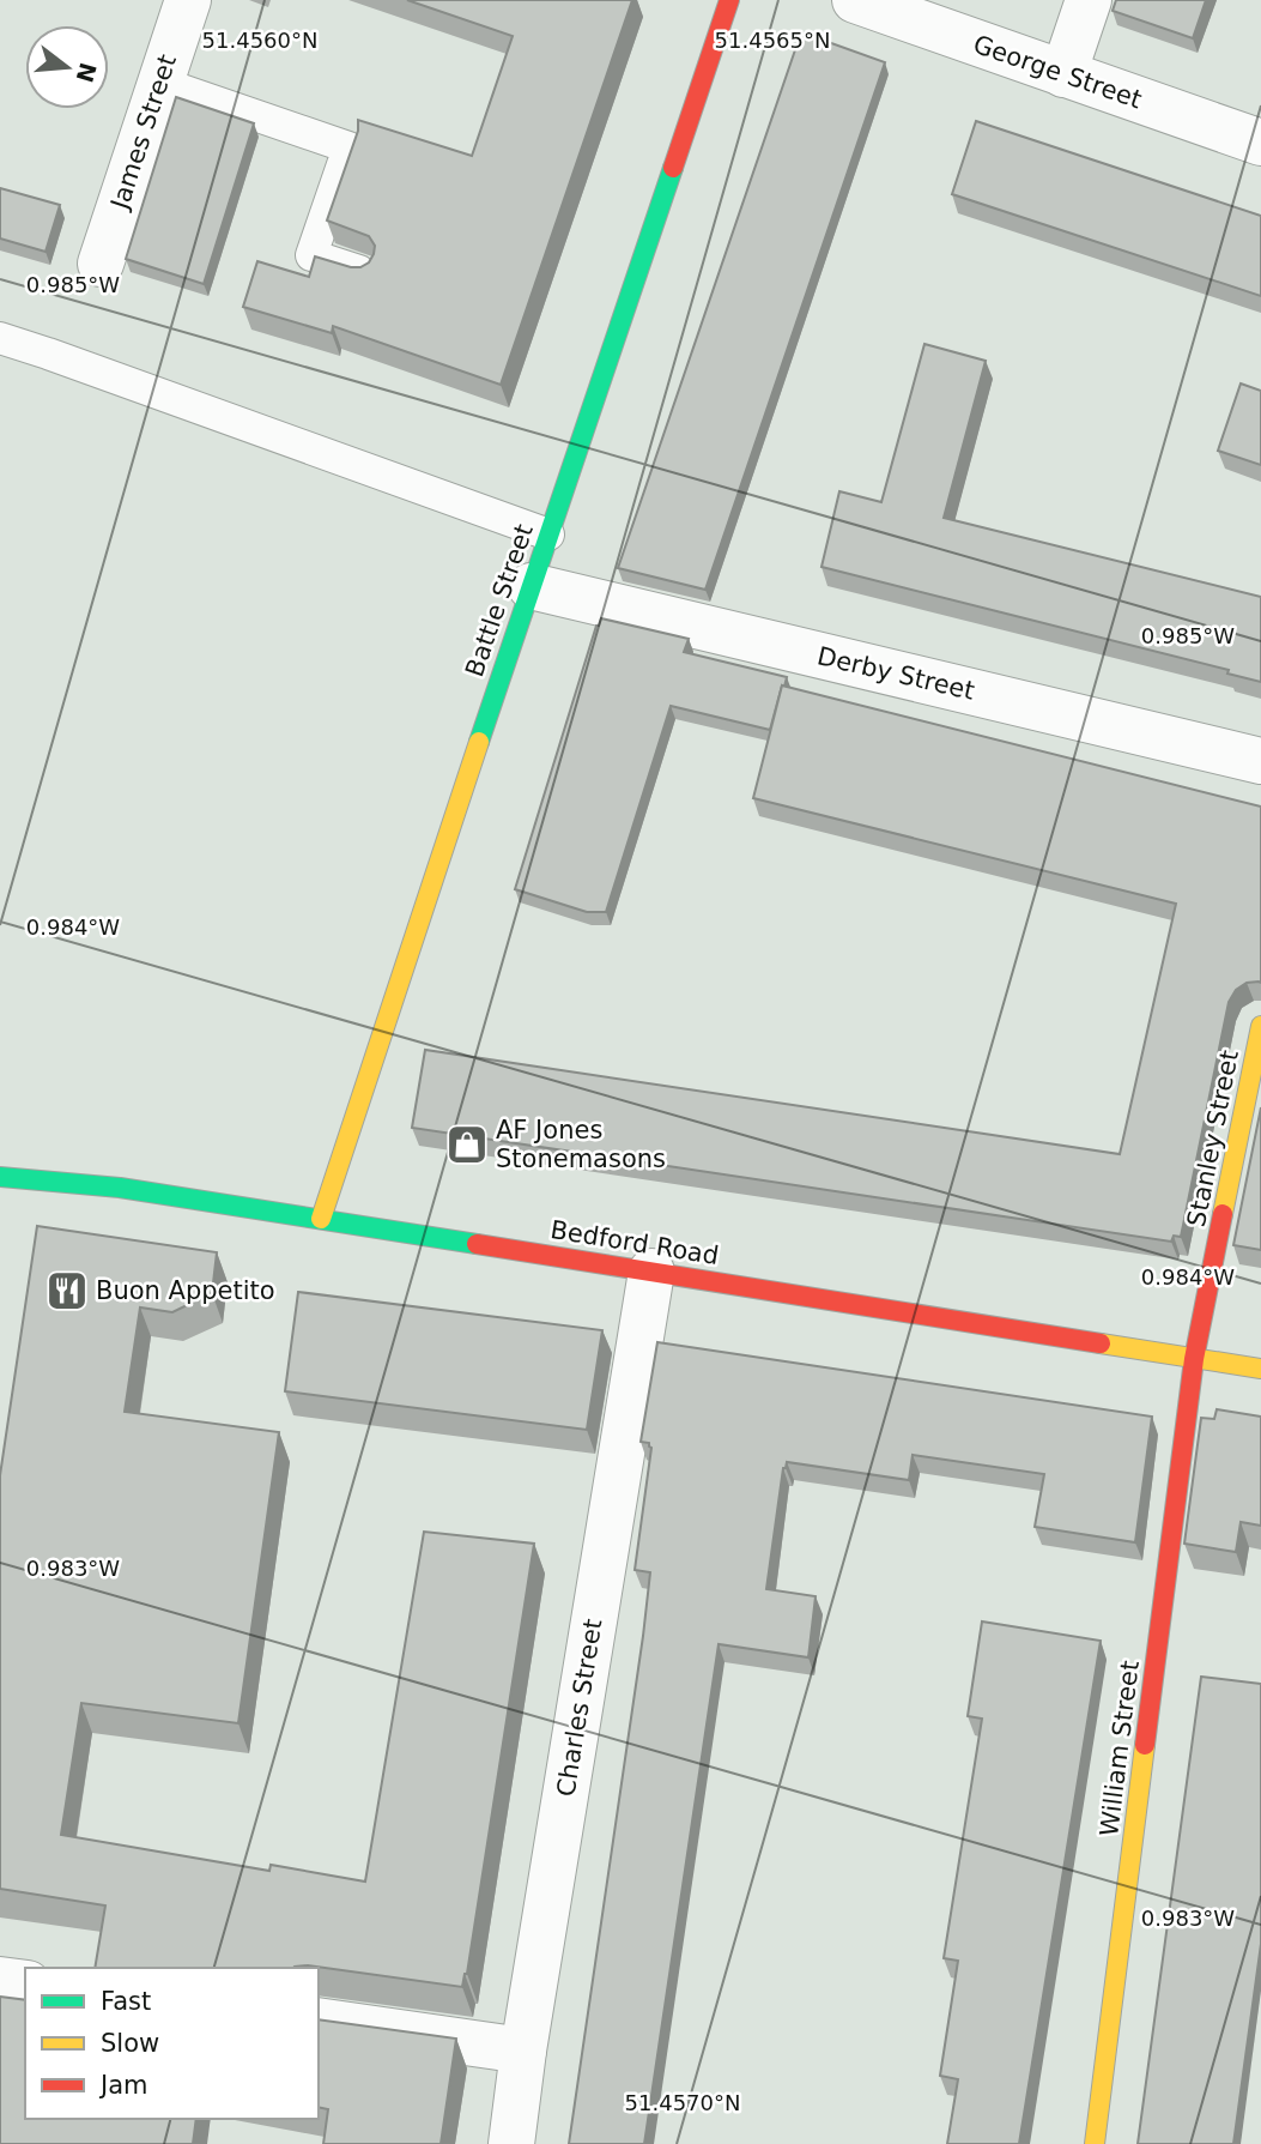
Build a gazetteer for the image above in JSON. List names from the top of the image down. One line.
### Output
{"streets":{"street":["George Street","James Street","Battle Street","Derby Street","Stanley Street","Bedford Road","Charles Street","William Street"]},"crossings":[["Battle Street","Derby Street"],["Battle Street","Bedford Road"],["Stanley Street","Bedford Road"],["Stanley Street","William Street"],["Bedford Road","Charles Street"],["Bedford Road","William Street"]],"places":{"shop":["AF Jones Stonemasons"],"restaurant":["Buon Appetito"]},"legend":["Fast","Slow","Jam"],"north":"right","coordinates":["51.4560°N","51.4565°N","0.985°W","0.984°W","0.983°W","51.4570°N"]}
